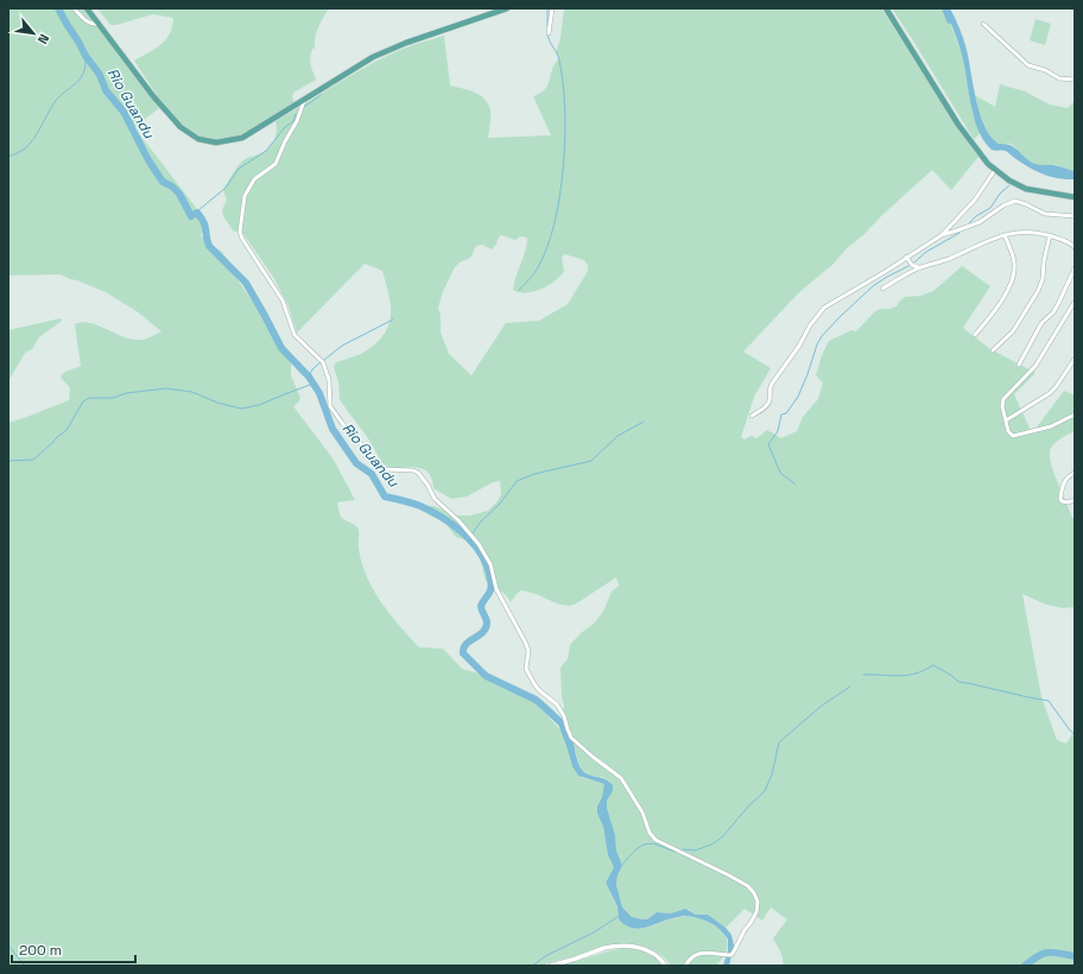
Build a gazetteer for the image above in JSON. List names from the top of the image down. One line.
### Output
{"water":["Rio Guandu"],"scale_bar":"200 m","north":"bottom right"}
